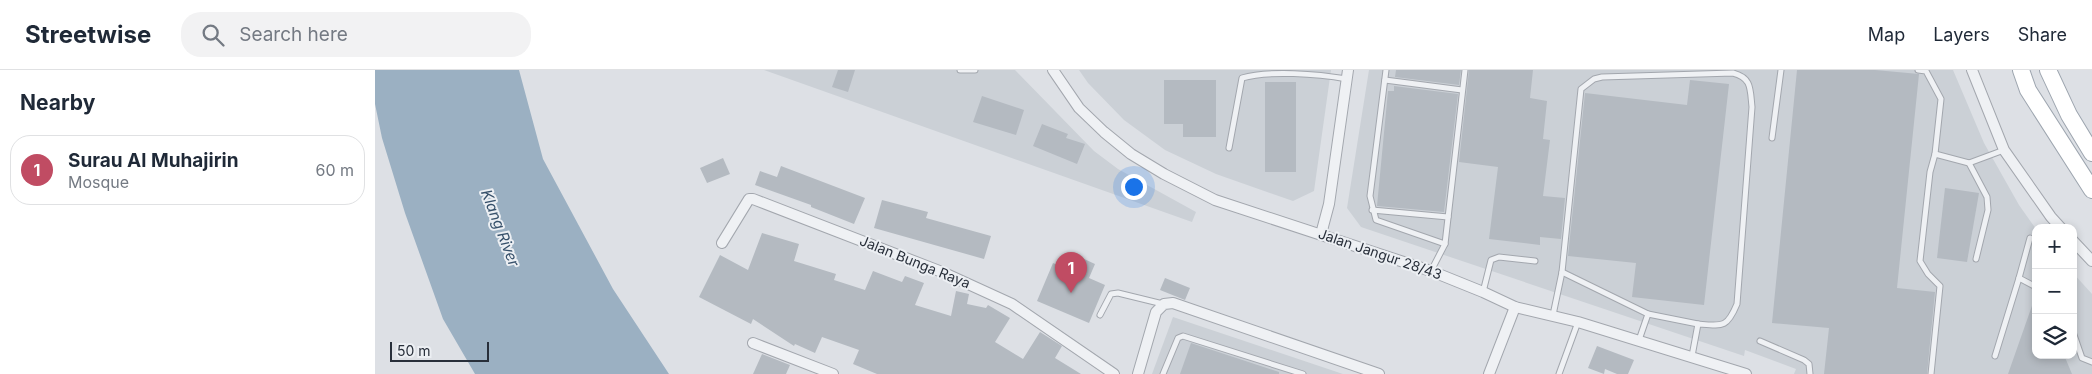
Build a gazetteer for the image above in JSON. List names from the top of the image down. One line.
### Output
{"streets":{"street":["Jalan Jangur 28/43","Jalan Bunga Raya"]},"water":["Klang River"],"scale_bar":"50 m","page":{"header":"Streetwise","search":"Search here","nav":["Map","Layers","Share"],"heading":"Nearby","list":[{"mark":"1","name":"Surau Al Muhajirin","note":"Mosque","value":"60 m"}],"map_buttons":["+","−"],"pins":"1","scale":"50 m"}}
